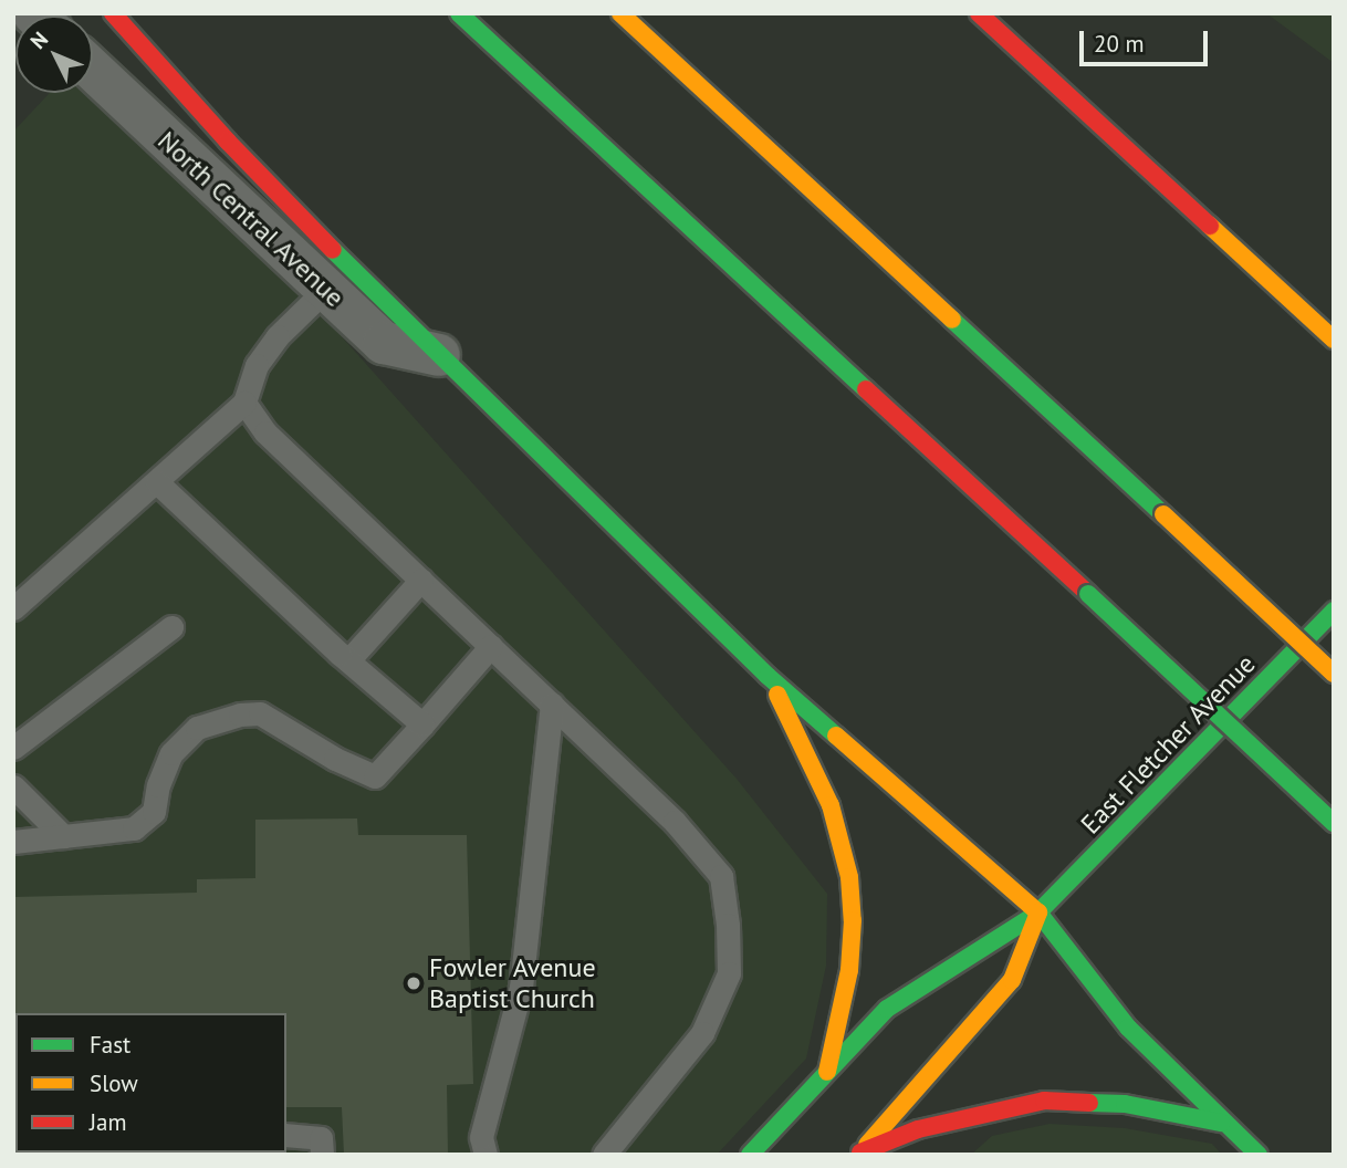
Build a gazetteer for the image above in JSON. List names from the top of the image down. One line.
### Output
{"streets":{"main road":["East Fletcher Avenue"],"street":["North Central Avenue"]},"places":["Fowler Avenue Baptist Church"],"legend":["Fast","Slow","Jam"],"scale_bar":"20 m","north":"top left"}
